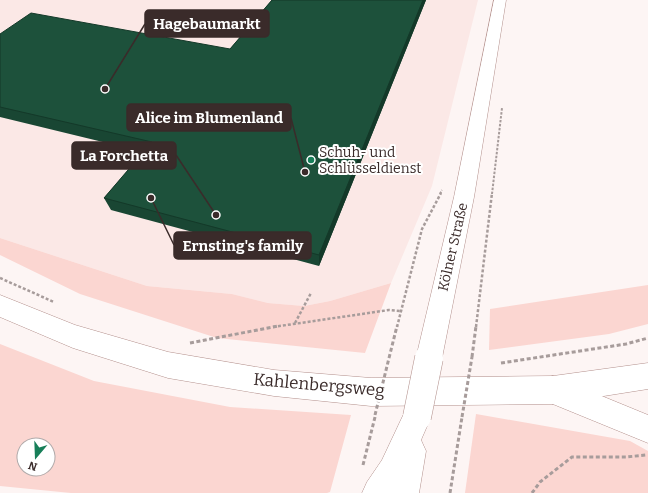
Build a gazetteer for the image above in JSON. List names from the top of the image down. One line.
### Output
{"streets":{"main road":["Kölner Straße","Kahlenbergsweg"]},"places":["Hagebaumarkt","Schuh- und Schlüsseldienst","Alice im Blumenland","Ernsting's family","La Forchetta"],"north":"bottom"}
